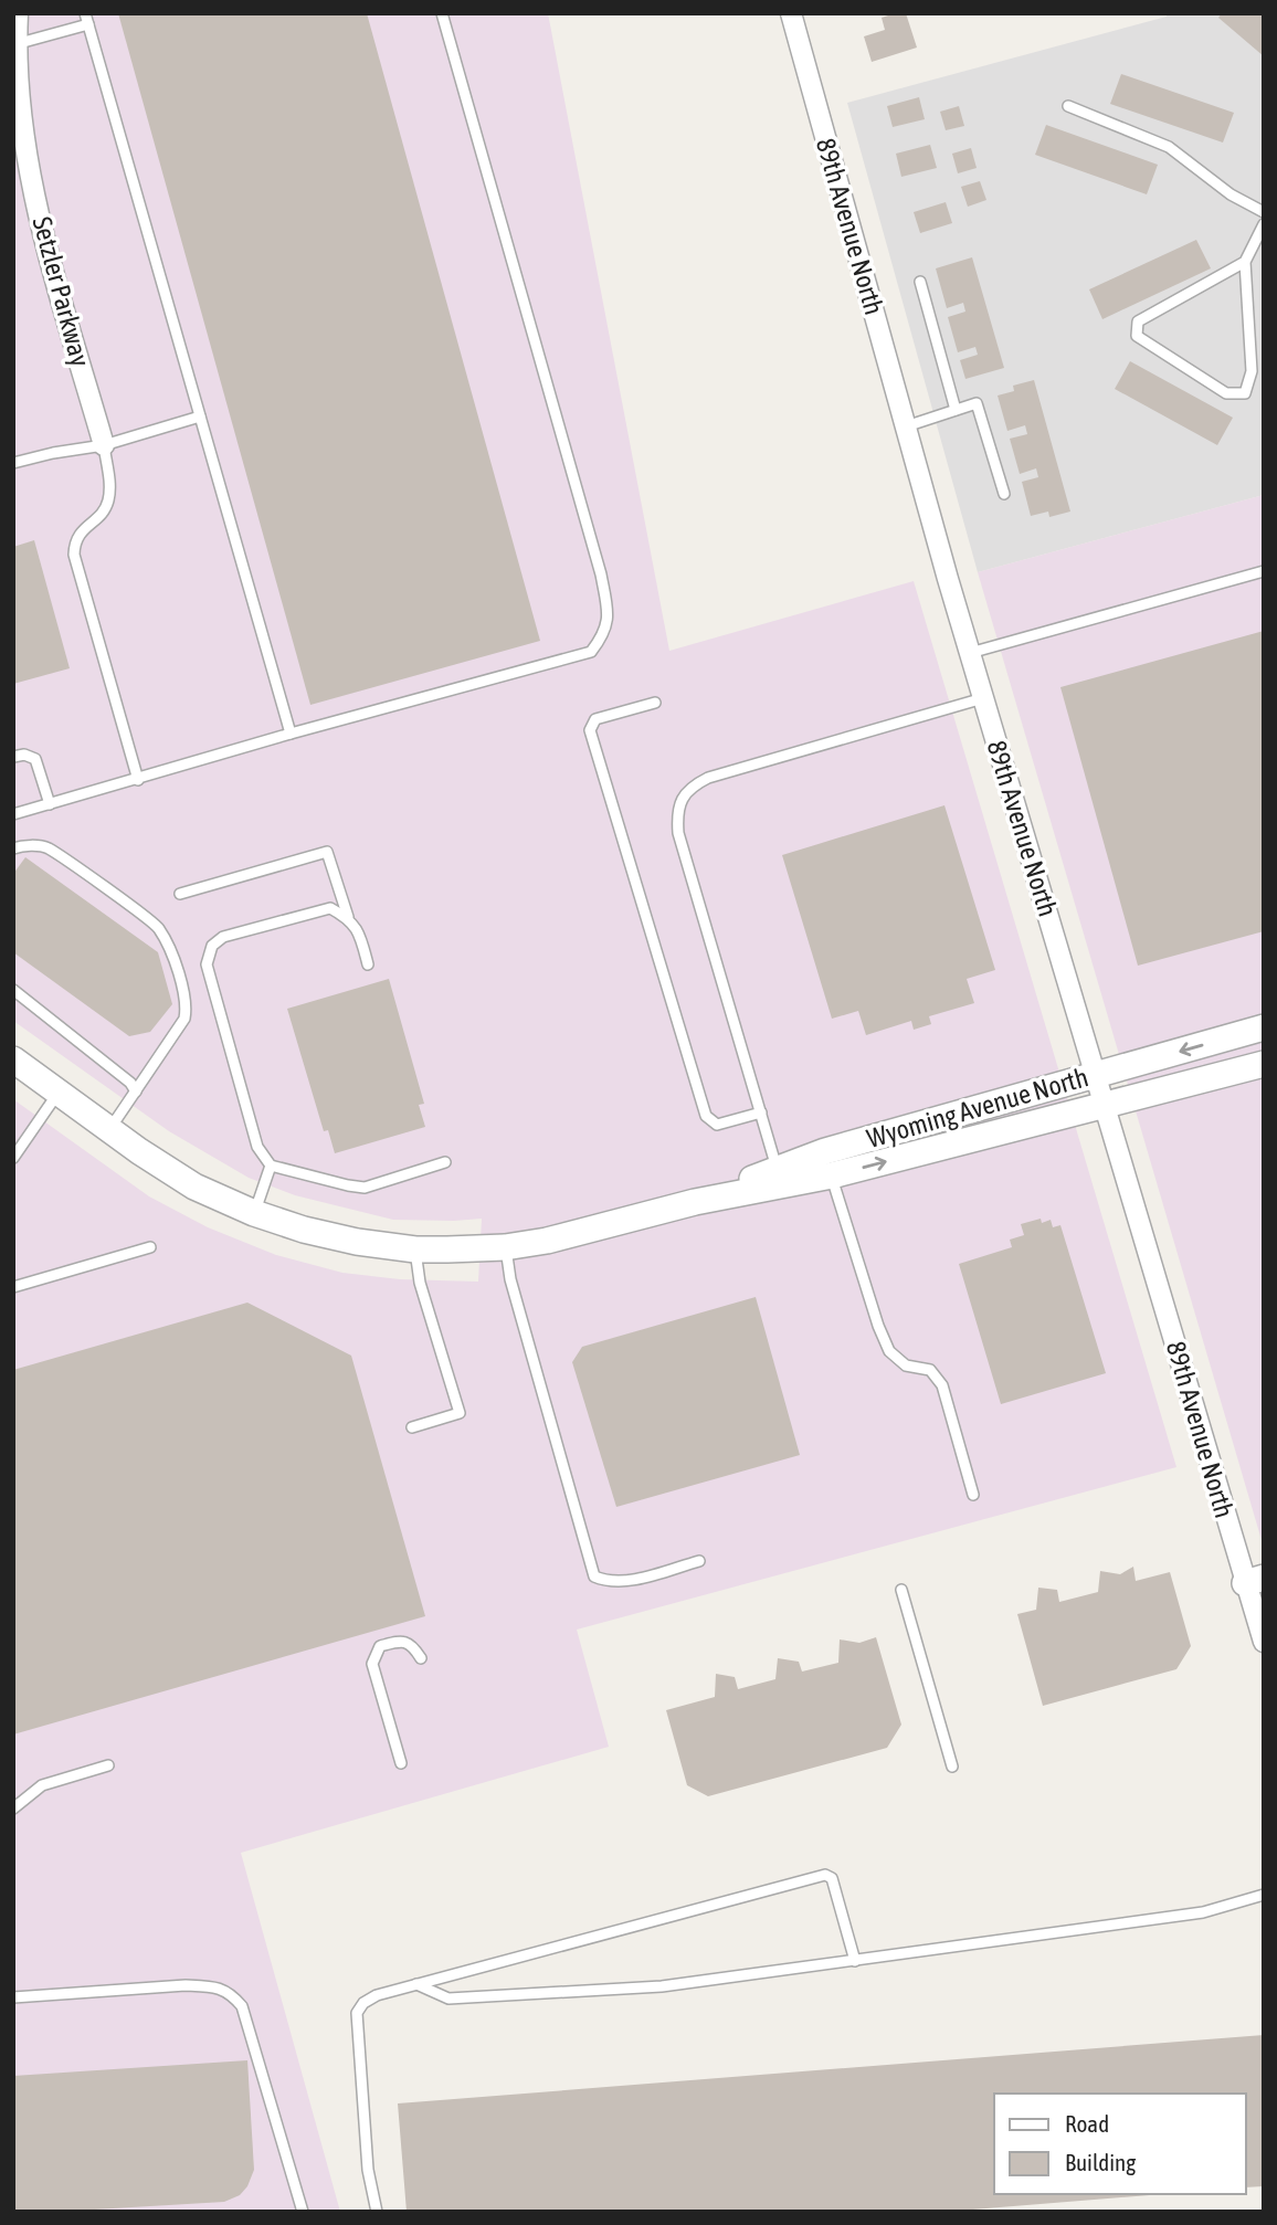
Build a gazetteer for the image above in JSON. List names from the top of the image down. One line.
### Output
{"streets":{"street":["89th Avenue North","Setzler Parkway","Wyoming Avenue North"]},"crossings":[["89th Avenue North","Wyoming Avenue North"]],"legend":["Road","Building"]}
